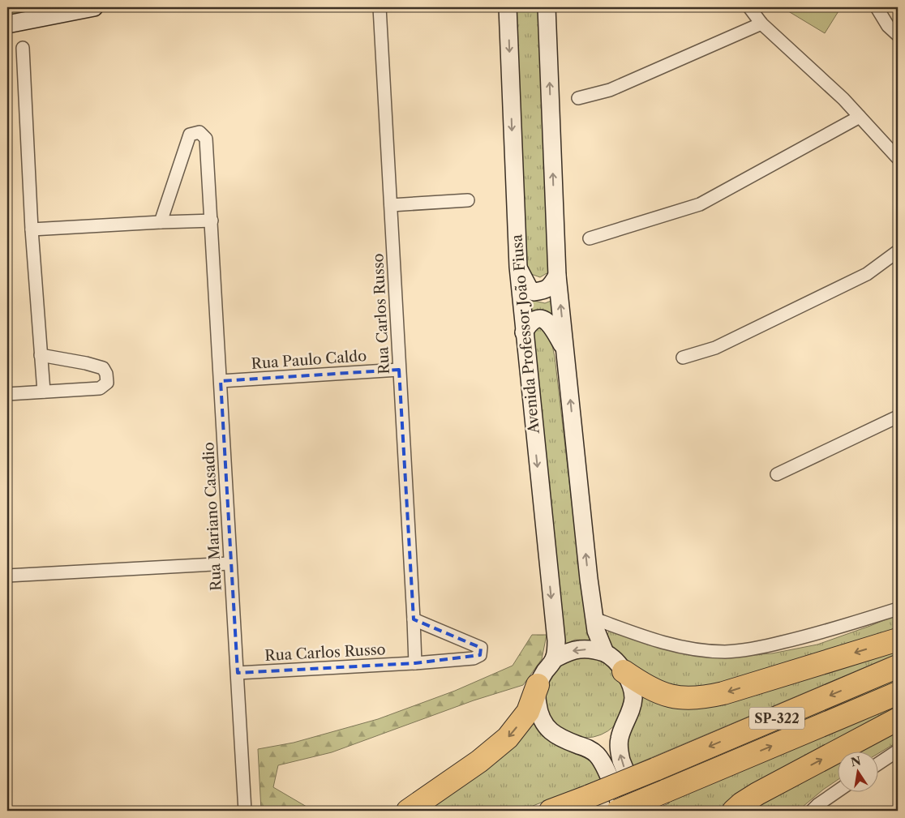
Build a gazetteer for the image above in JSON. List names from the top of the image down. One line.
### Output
{"streets":{"highway":["SP-322"],"main road":["Avenida Professor João Fiusa"],"street":["Rua Carlos Russo","Rua Paulo Caldo","Rua Mariano Casadio"]},"crossings":[["Rua Carlos Russo","Rua Paulo Caldo"],["Rua Carlos Russo","Rua Mariano Casadio"],["Rua Paulo Caldo","Rua Mariano Casadio"]],"north":"top"}
